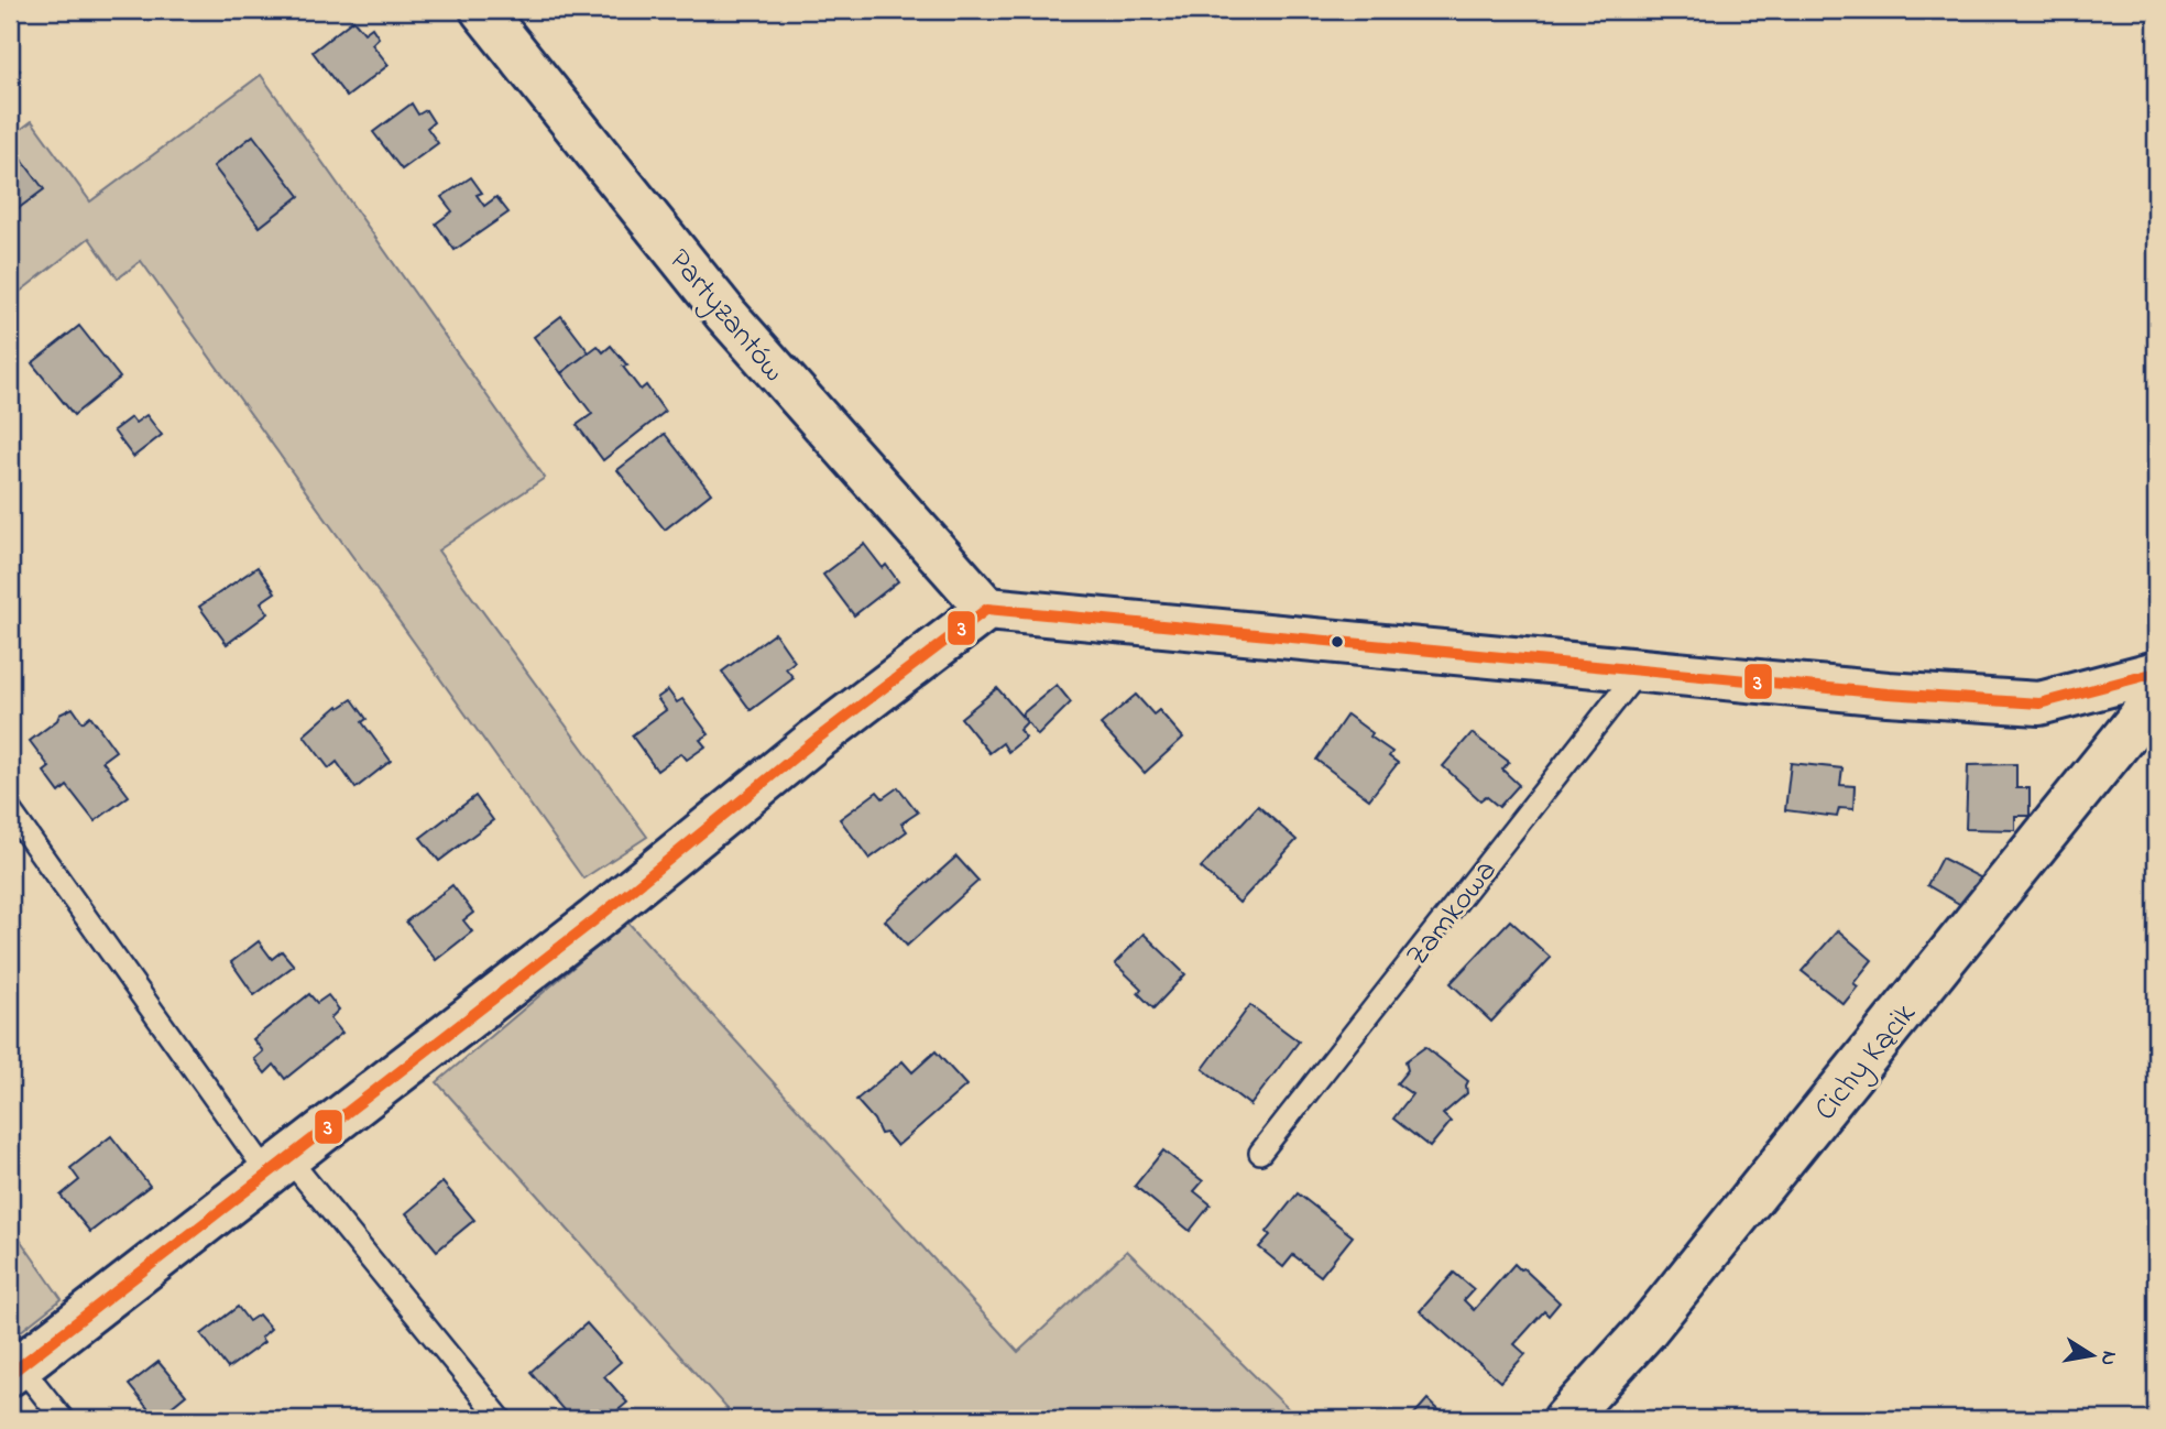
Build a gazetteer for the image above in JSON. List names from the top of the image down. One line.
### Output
{"streets":{"street":["Partyzantów","Cichy Kącik"],"lane":["Zamkowa"]},"lines":["transit line 3"],"north":"right"}
